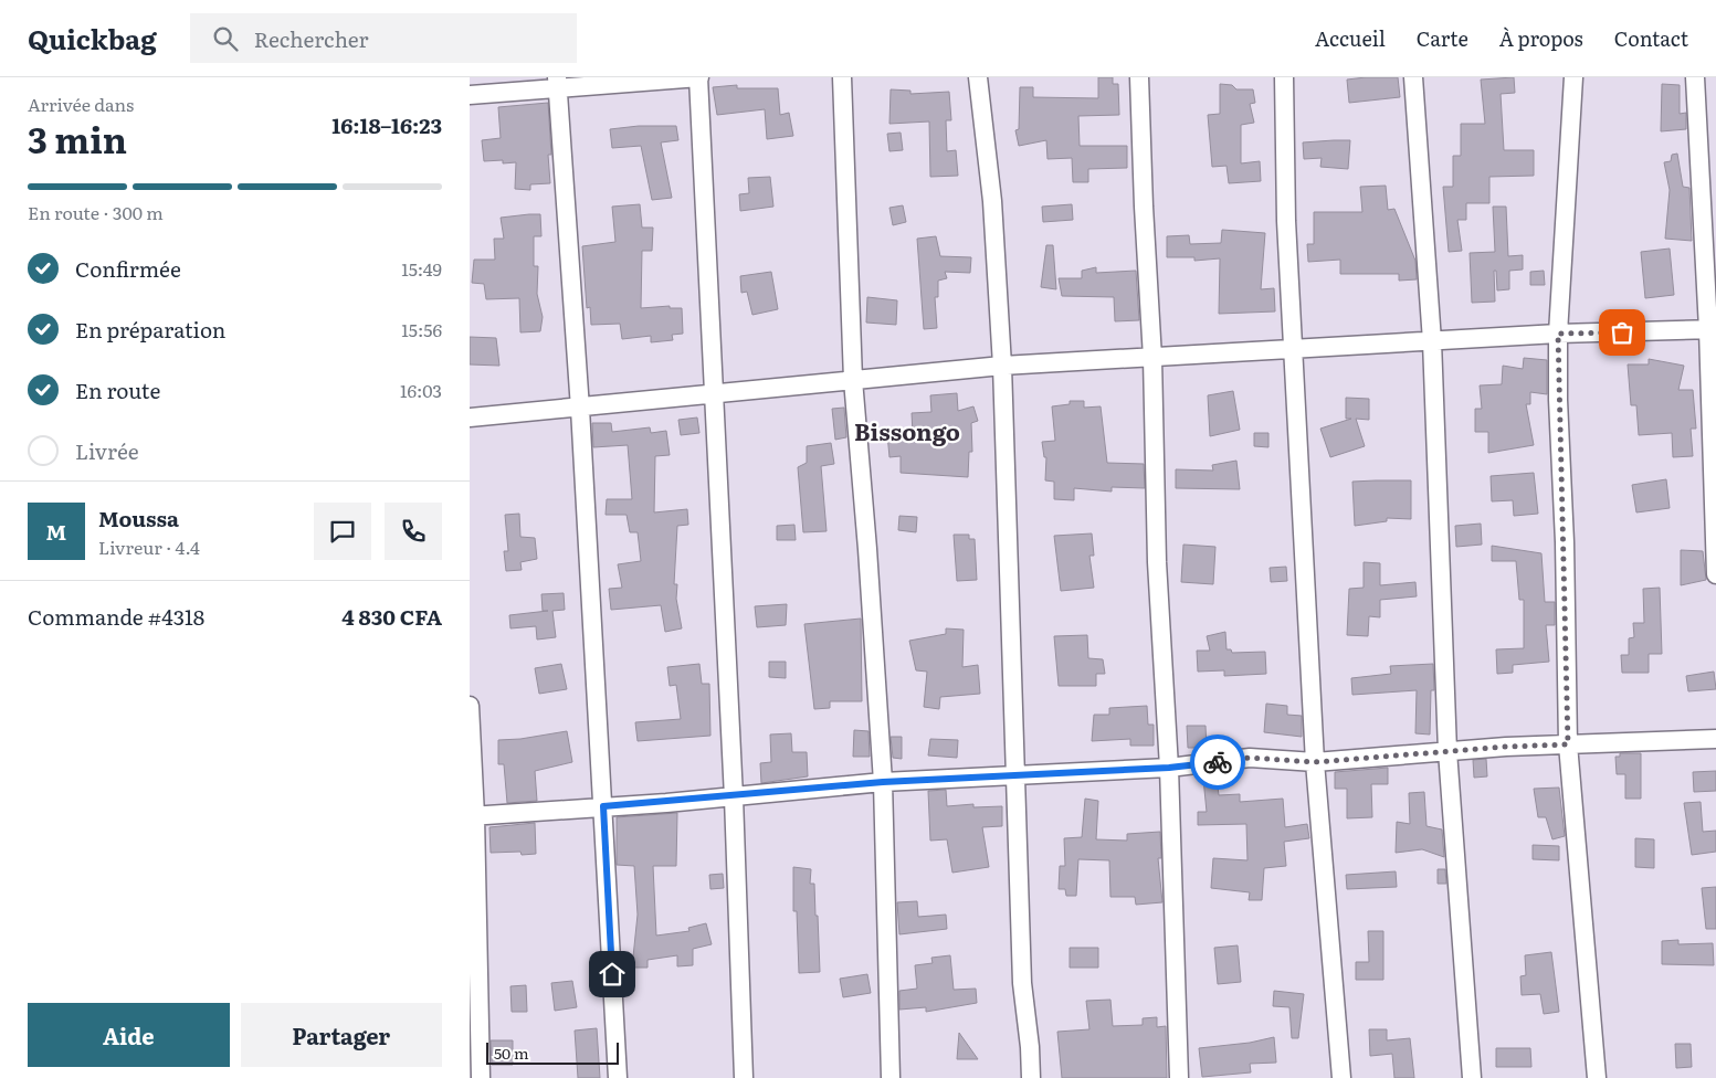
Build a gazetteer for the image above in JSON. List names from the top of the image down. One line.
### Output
{"districts":["Bissongo"],"scale_bar":"50 m","page":{"header":"Quickbag","search":"Rechercher","nav":["Accueil","Carte","À propos","Contact"],"heading":["3 min","Arrivée dans","16:18–16:23"],"panel":["Moussa","Livreur · 4.4","Commande #4318","4 830 CFA"],"bar":"En route · 300 m","list":[["Confirmée","15:49"],["En préparation","15:56"],["En route","16:03"],"Livrée"],"round":"M","buttons":["Aide","Partager"],"scale":"50 m"}}
